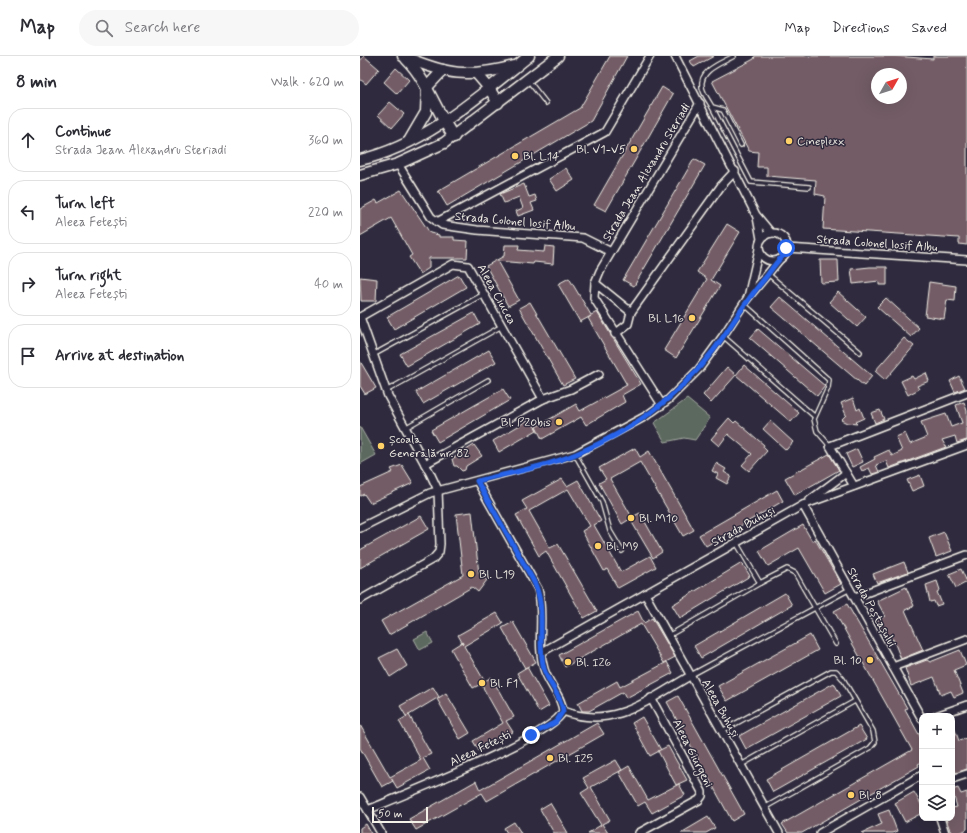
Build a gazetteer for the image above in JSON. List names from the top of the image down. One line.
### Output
{"streets":{"street":["Strada Jean Alexandru Steriadi","Strada Colonel Iosif Albu","Aleea Ciucea","Strada Buhuși","Strada Poștașului","Aleea Buhuși","Aleea Fetești","Aleea Giurgeni"]},"crossings":[["Strada Jean Alexandru Steriadi","Strada Colonel Iosif Albu"],["Strada Buhuși","Strada Poștașului"],["Strada Buhuși","Aleea Buhuși"]],"places":["Cineplexx","Bl. V1-V5","Bl. L14","Bl. L16","Bl. P20bis","Școala Generală nr. 82","Bl. M10","Bl. M9","Bl. L19","Bl. 10","Bl. I26","Bl. F1","Bl. I25","Bl. 8"],"scale_bar":"50 m","north":"top right","page":{"header":"Map","search":"Search here","nav":["Map","Directions","Saved"],"heading":["8 min","Walk · 620 m"],"list":[["Continue","Strada Jean Alexandru Steriadi","360 m"],["Turn left","Aleea Fetești","220 m"],["Turn right","Aleea Fetești","40 m"],"Arrive at destination"],"map_buttons":["+","−"],"scale":"50 m"}}
